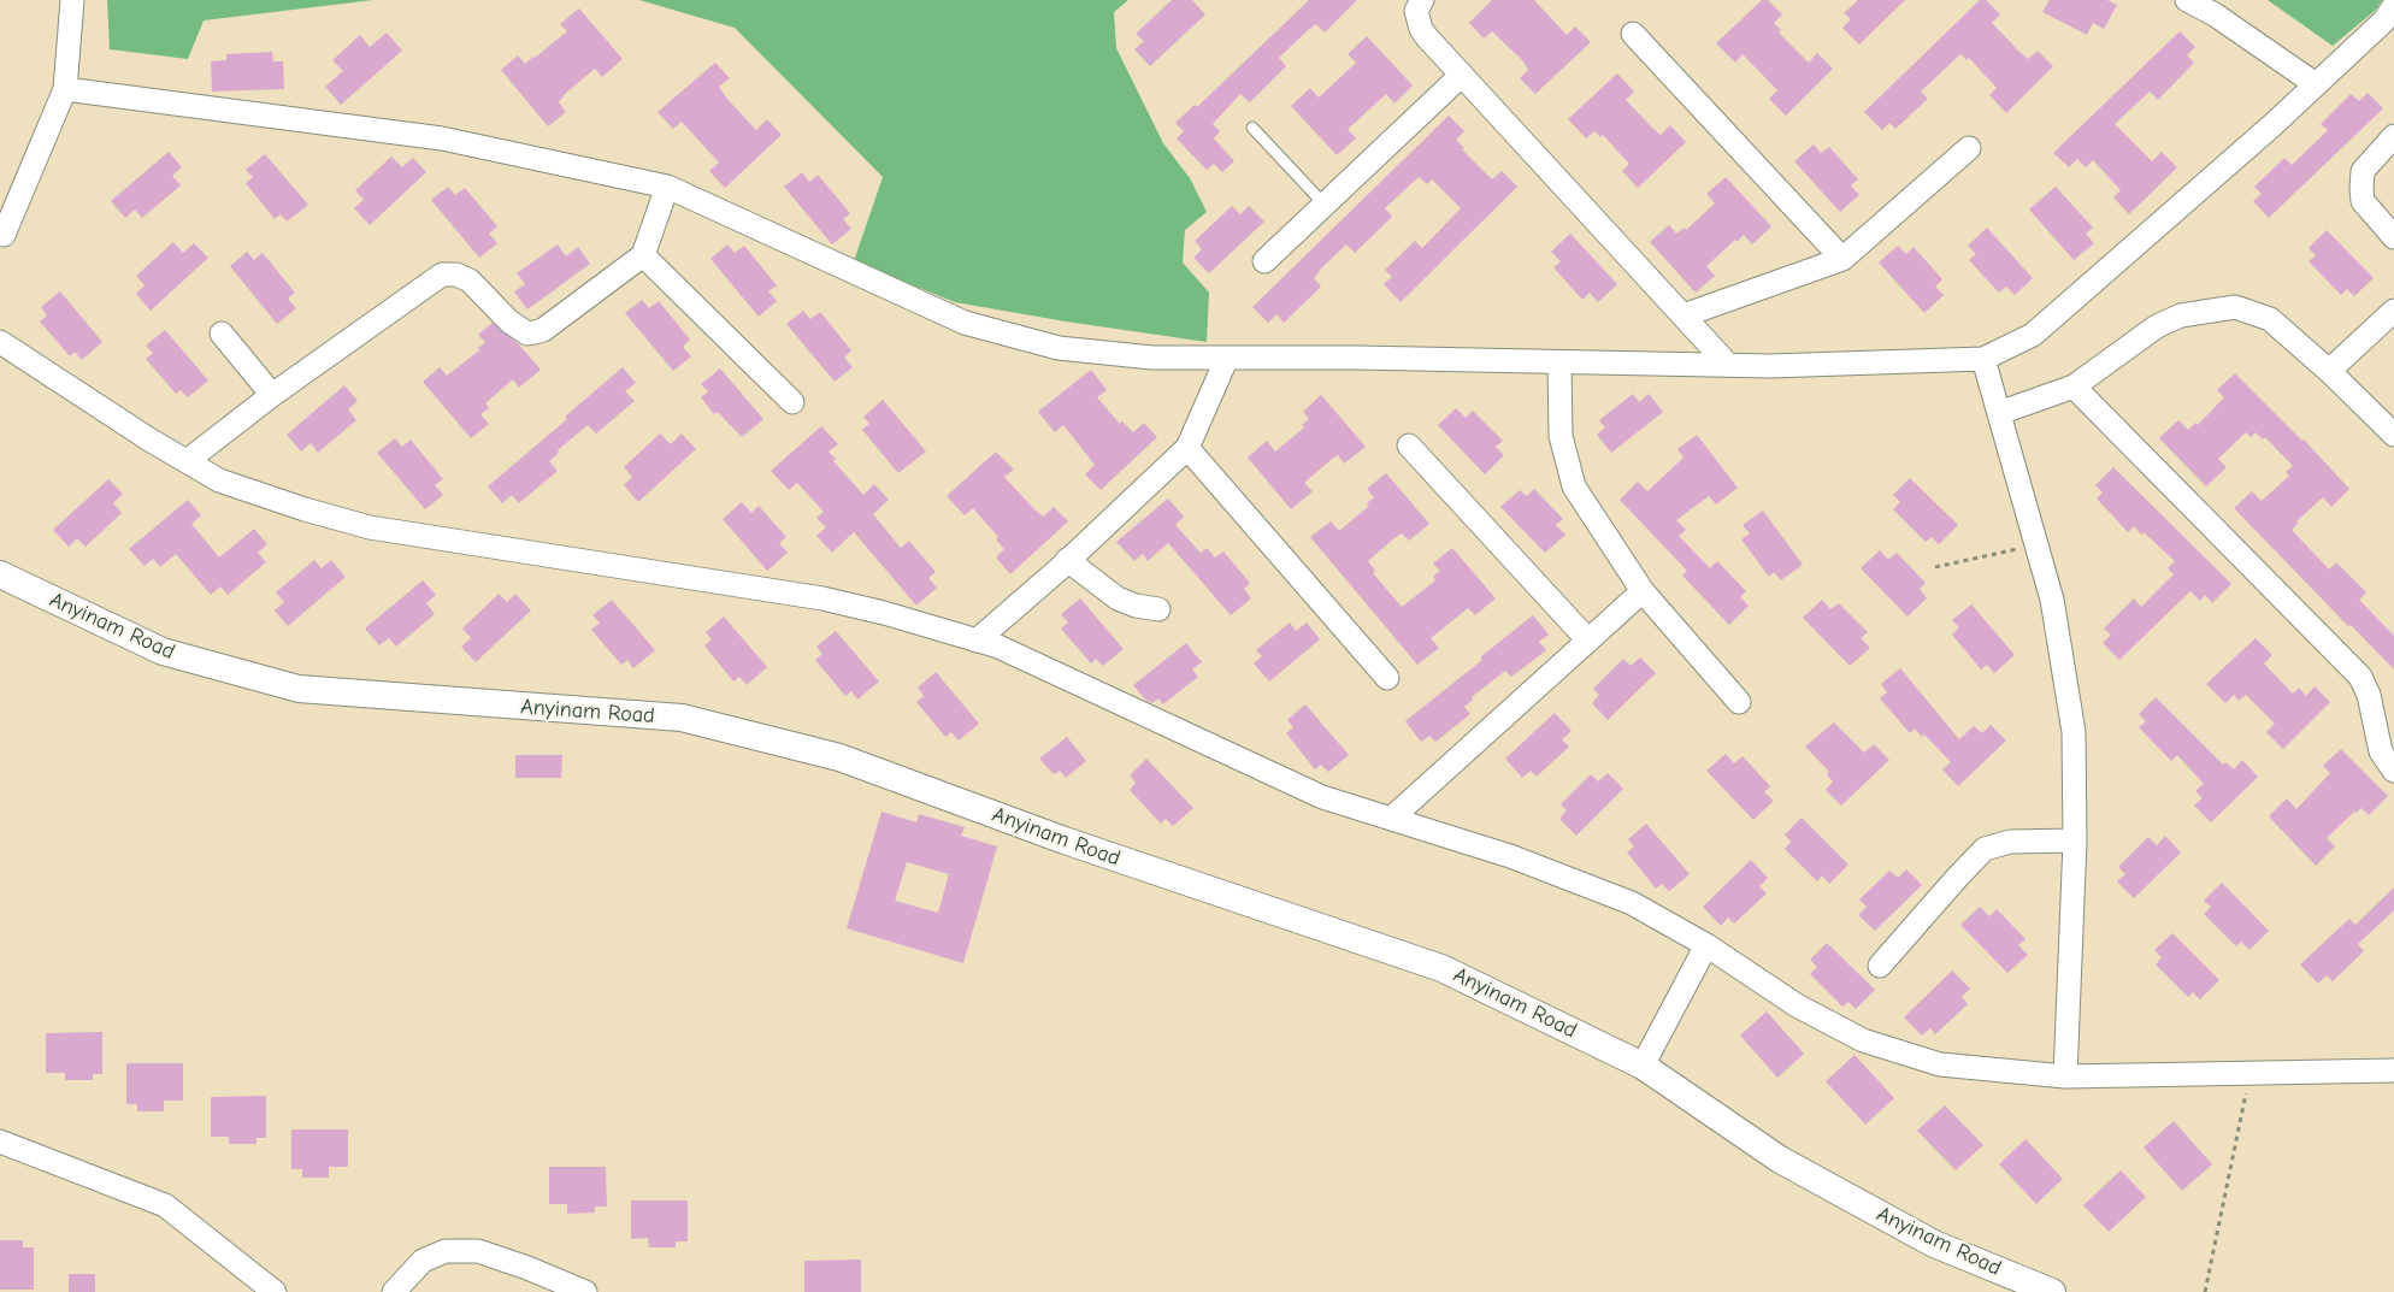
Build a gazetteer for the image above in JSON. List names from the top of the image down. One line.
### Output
{"streets":{"street":["Anyinam Road"]}}
